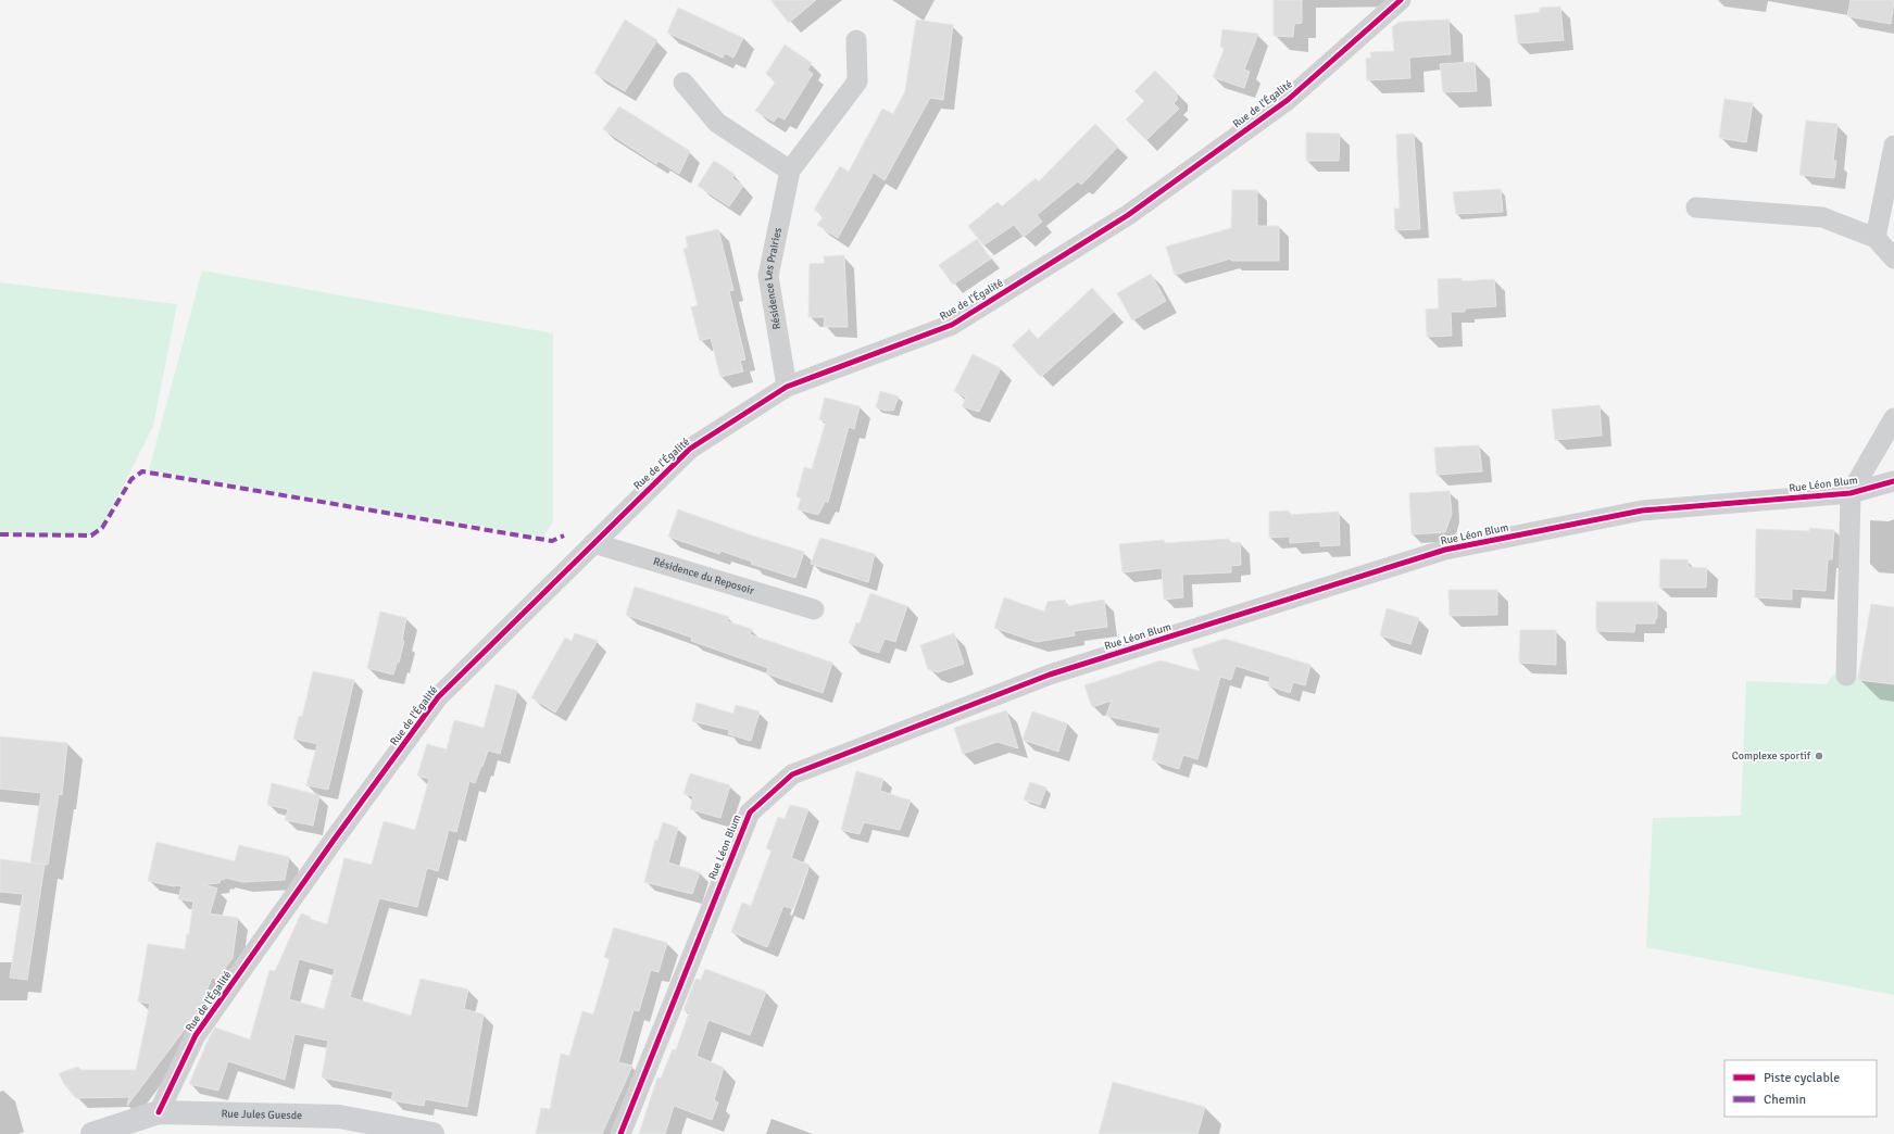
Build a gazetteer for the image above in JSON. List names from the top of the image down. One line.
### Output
{"streets":{"street":["Rue de l'Égalité","Résidence Les Prairies","Rue Léon Blum","Résidence du Reposoir","Rue Jules Guesde"]},"crossings":[["Rue de l'Égalité","Résidence Les Prairies"],["Rue de l'Égalité","Résidence du Reposoir"],["Rue de l'Égalité","Rue Jules Guesde"]],"places":["Complexe sportif"],"legend":["Piste cyclable","Chemin"]}
